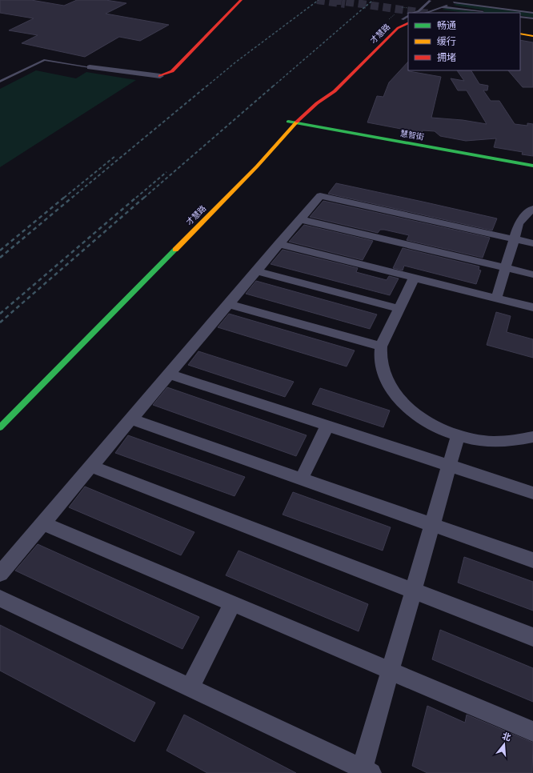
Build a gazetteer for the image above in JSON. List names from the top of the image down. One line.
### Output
{"streets":{"street":["才慧路","慧智街"]},"crossings":[["才慧路","慧智街"]],"legend":["畅通","缓行","拥堵"],"north":"top"}
